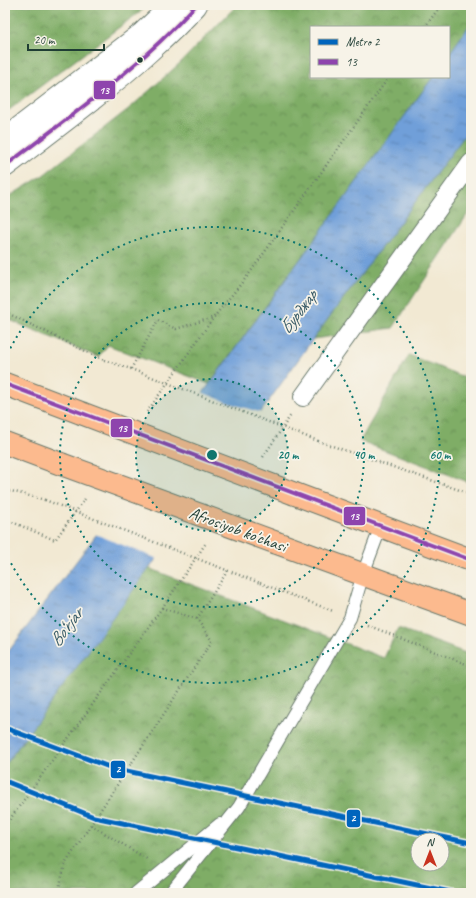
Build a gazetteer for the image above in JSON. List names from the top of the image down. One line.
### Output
{"streets":{"main road":["Afrosiyob ko'chasi"]},"water":["Бурджар","Bo‘rjar"],"lines":["transit line 13","metro line 2"],"legend":["Metro 2","13"],"scale_bar":"20 m","north":"top","rings":["20 m","40 m","60 m"]}
